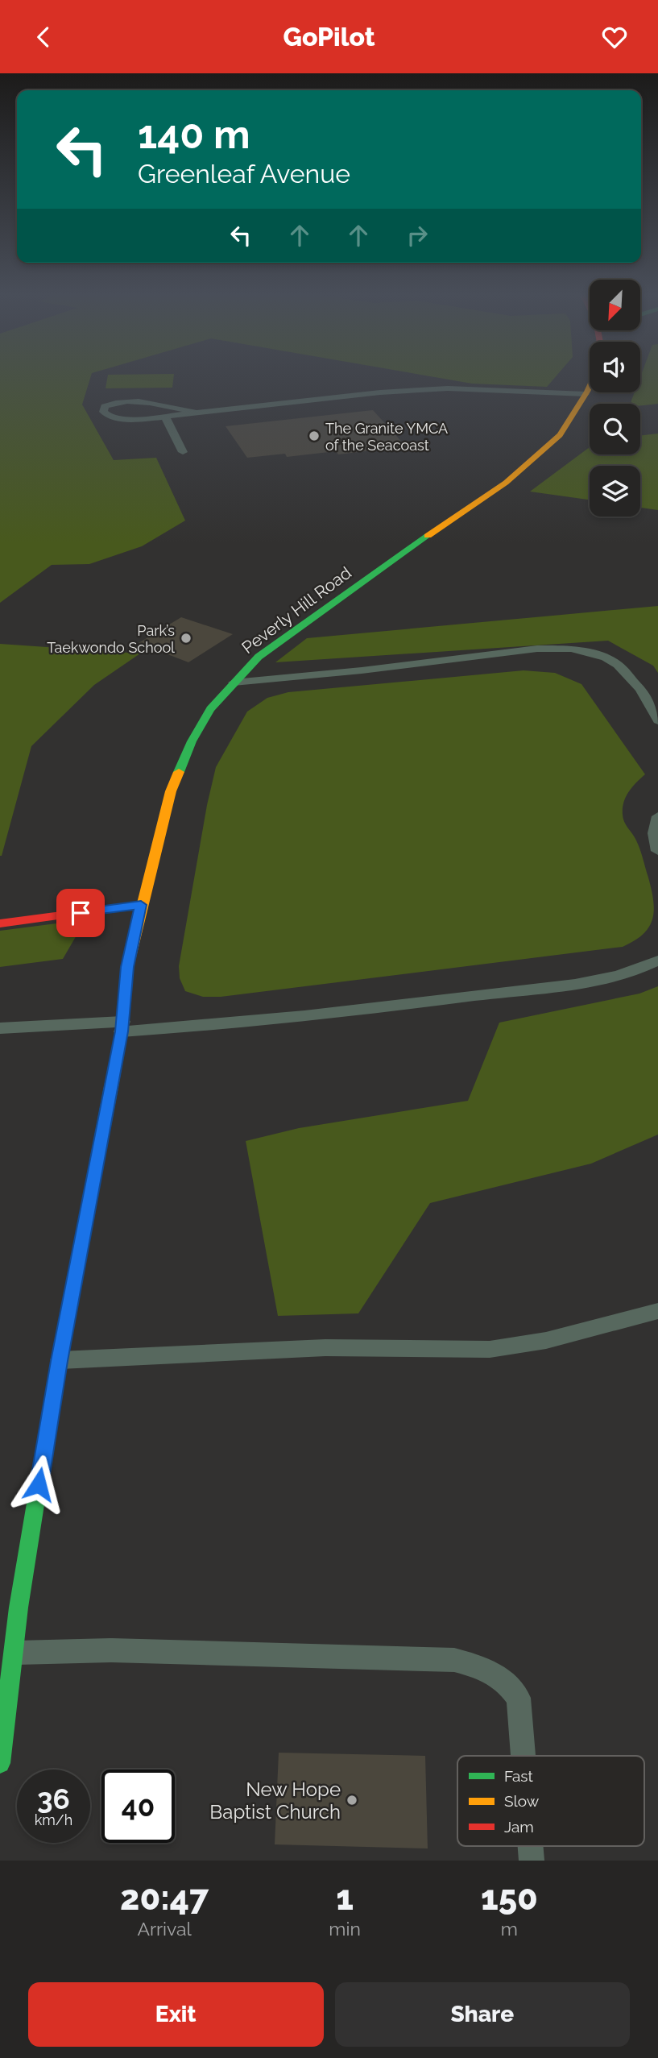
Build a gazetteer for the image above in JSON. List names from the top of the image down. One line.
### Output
{"streets":{"street":["Peverly Hill Road"]},"places":["The Granite YMCA of the Seacoast","Park’s Taekwondo School","New Hope Baptist Church"],"legend":["Fast","Slow","Jam"],"north":"bottom left","page":{"header":"GoPilot","turn":["140 m","Greenleaf Avenue"],"speed":"36 km/h","limit":"40","eta":["20:47","Arrival","1","min","150","m"],"buttons":["Exit","Share"]}}
